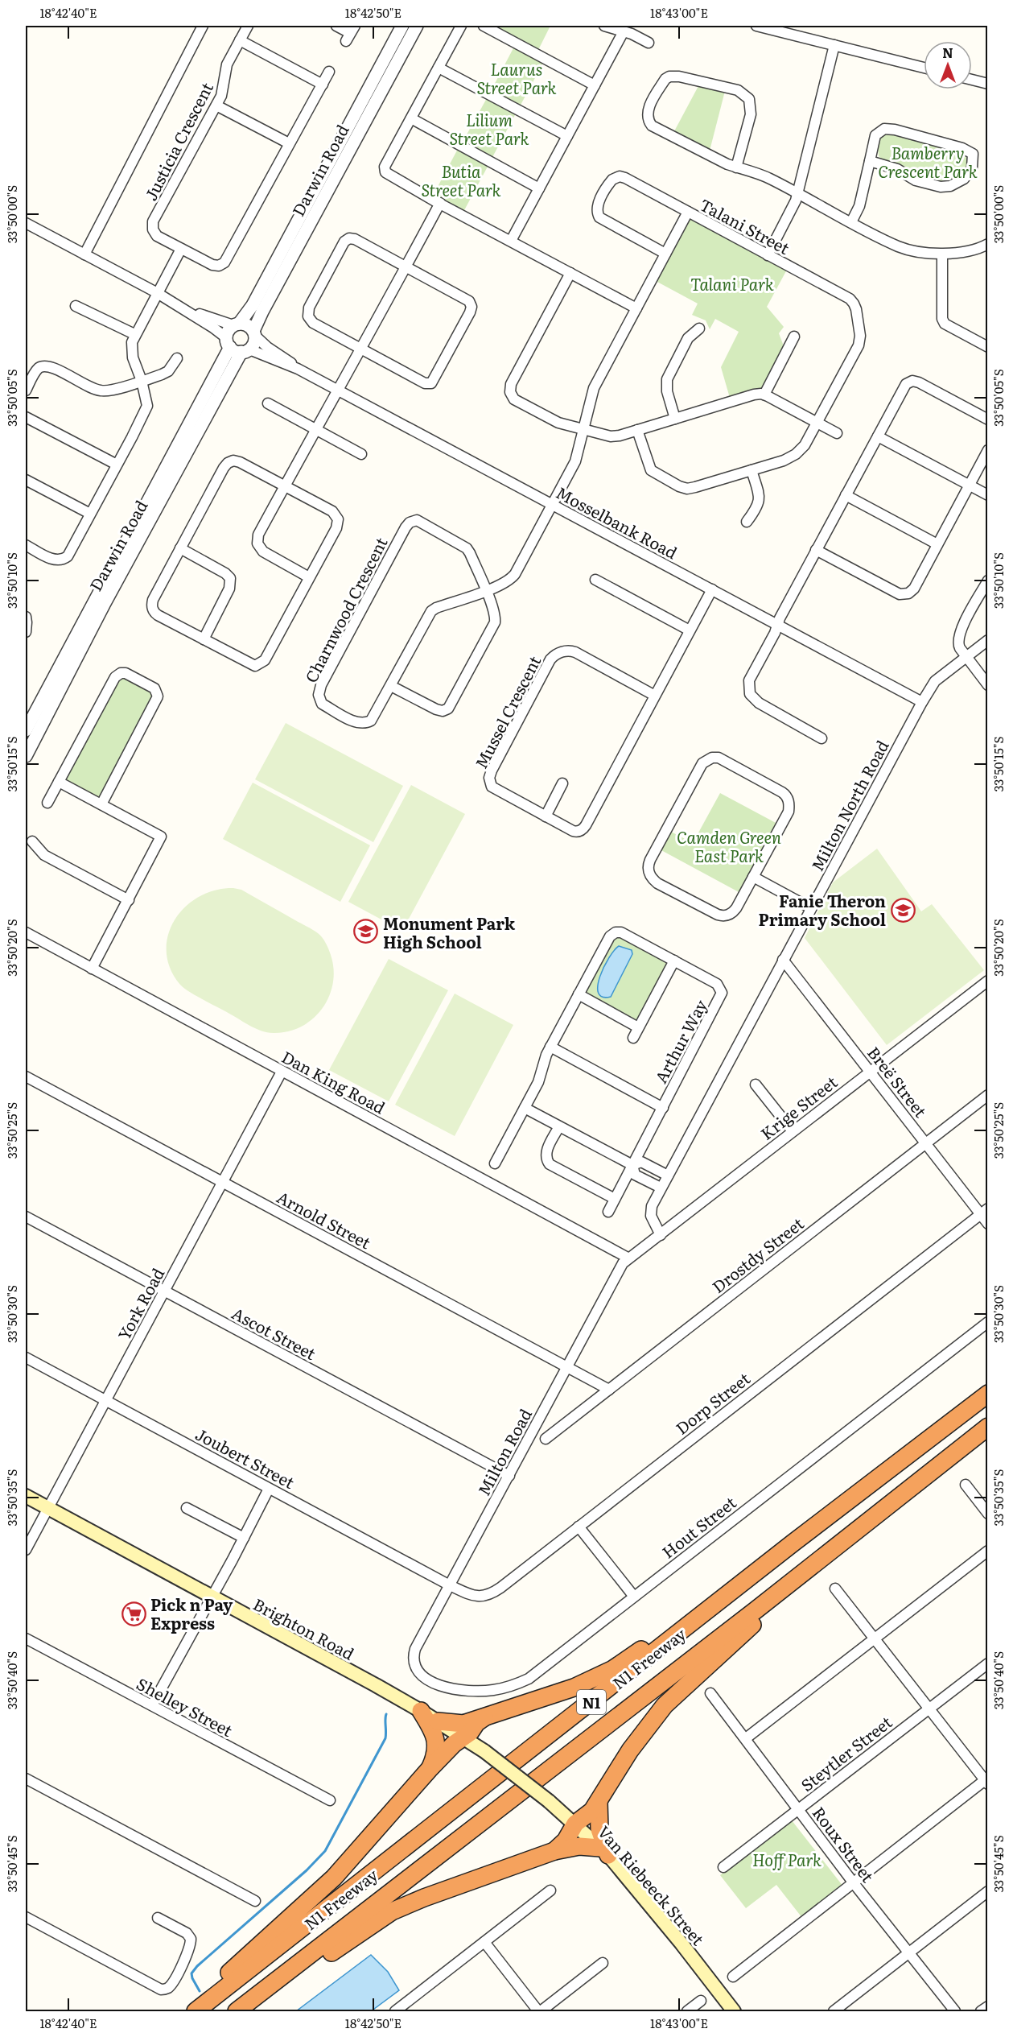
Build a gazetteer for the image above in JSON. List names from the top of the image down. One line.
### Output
{"streets":{"highway":["N1 Freeway","N1"],"main road":["Brighton Road","Van Riebeeck Street"],"street":["Justicia Crescent","Darwin Road","Talani Street","Mosselbank Road","Charnwood Crescent","Mussel Crescent","Milton North Road","Arthur Way","Dan King Road","Breë Street","Krige Street","Arnold Street","Drostdy Street","York Road","Ascot Street","Dorp Street","Milton Road","Joubert Street","Hout Street","Shelley Street","Steytler Street","Roux Street"]},"crossings":[["Darwin Road","Mosselbank Road"],["Talani Street","Mosselbank Road"],["Talani Street","Charnwood Crescent"],["Mosselbank Road","Mussel Crescent"],["Mosselbank Road","Milton North Road"],["Milton North Road","Breë Street"],["Milton North Road","Krige Street"],["Dan King Road","Krige Street"],["Dan King Road","York Road"],["Dan King Road","Milton Road"],["Breë Street","Krige Street"],["Breë Street","Drostdy Street"],["Breë Street","Dorp Street"],["Krige Street","Milton Road"],["Arnold Street","Drostdy Street"],["Arnold Street","York Road"],["Arnold Street","Milton Road"],["York Road","Ascot Street"],["York Road","Joubert Street"],["York Road","Brighton Road"],["Ascot Street","Milton Road"],["Dorp Street","Milton Road"],["Dorp Street","Joubert Street"],["Milton Road","Joubert Street"],["Milton Road","Hout Street"],["Brighton Road","Van Riebeeck Street"],["Steytler Street","Roux Street"]],"parks":["Laurus Street Park","Lilium Street Park","Bamberry Crescent Park","Butia Street Park","Talani Park","Camden Green East Park","Hoff Park"],"places":{"school or university":["Fanie Theron Primary School","Monument Park High School"],"supermarket":["Pick n Pay Express"]},"north":"top","coordinates":["18°42'40\"E","18°42'50\"E","18°43'00\"E","33°50'00\"S","33°50'05\"S","33°50'10\"S","33°50'15\"S","33°50'20\"S","33°50'25\"S","33°50'30\"S","33°50'35\"S","33°50'40\"S","33°50'45\"S"]}
